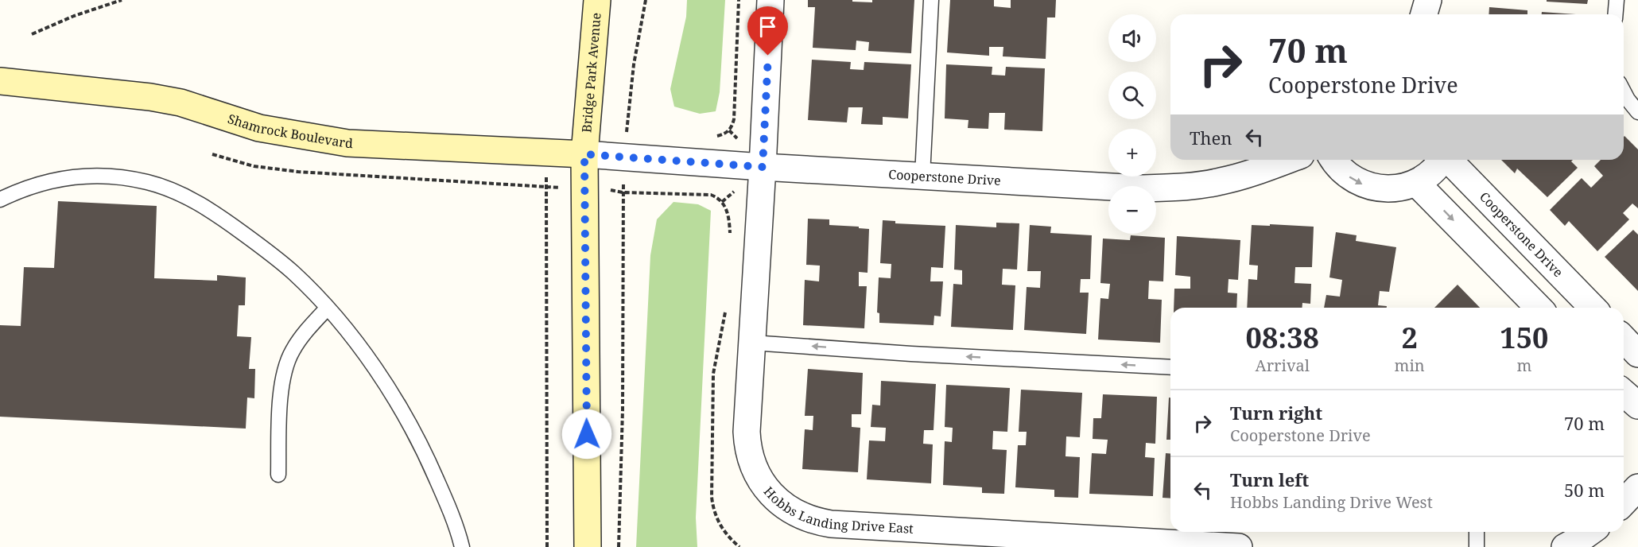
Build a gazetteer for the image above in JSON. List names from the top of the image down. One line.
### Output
{"streets":{"street":["Bridge Park Avenue","Shamrock Boulevard","Cooperstone Drive","Hobbs Landing Drive East"]},"crossings":[["Bridge Park Avenue","Shamrock Boulevard"],["Bridge Park Avenue","Cooperstone Drive"],["Shamrock Boulevard","Cooperstone Drive"],["Cooperstone Drive","Hobbs Landing Drive East"]],"page":{"map_buttons":["+","−"],"turn":["70 m","Cooperstone Drive"],"then":"Then","eta":["08:38","Arrival","2","min","150","m"],"list":[{"name":"Turn right","note":"Cooperstone Drive","value":"70 m"},{"name":"Turn left","note":"Hobbs Landing Drive West","value":"50 m"}]}}
